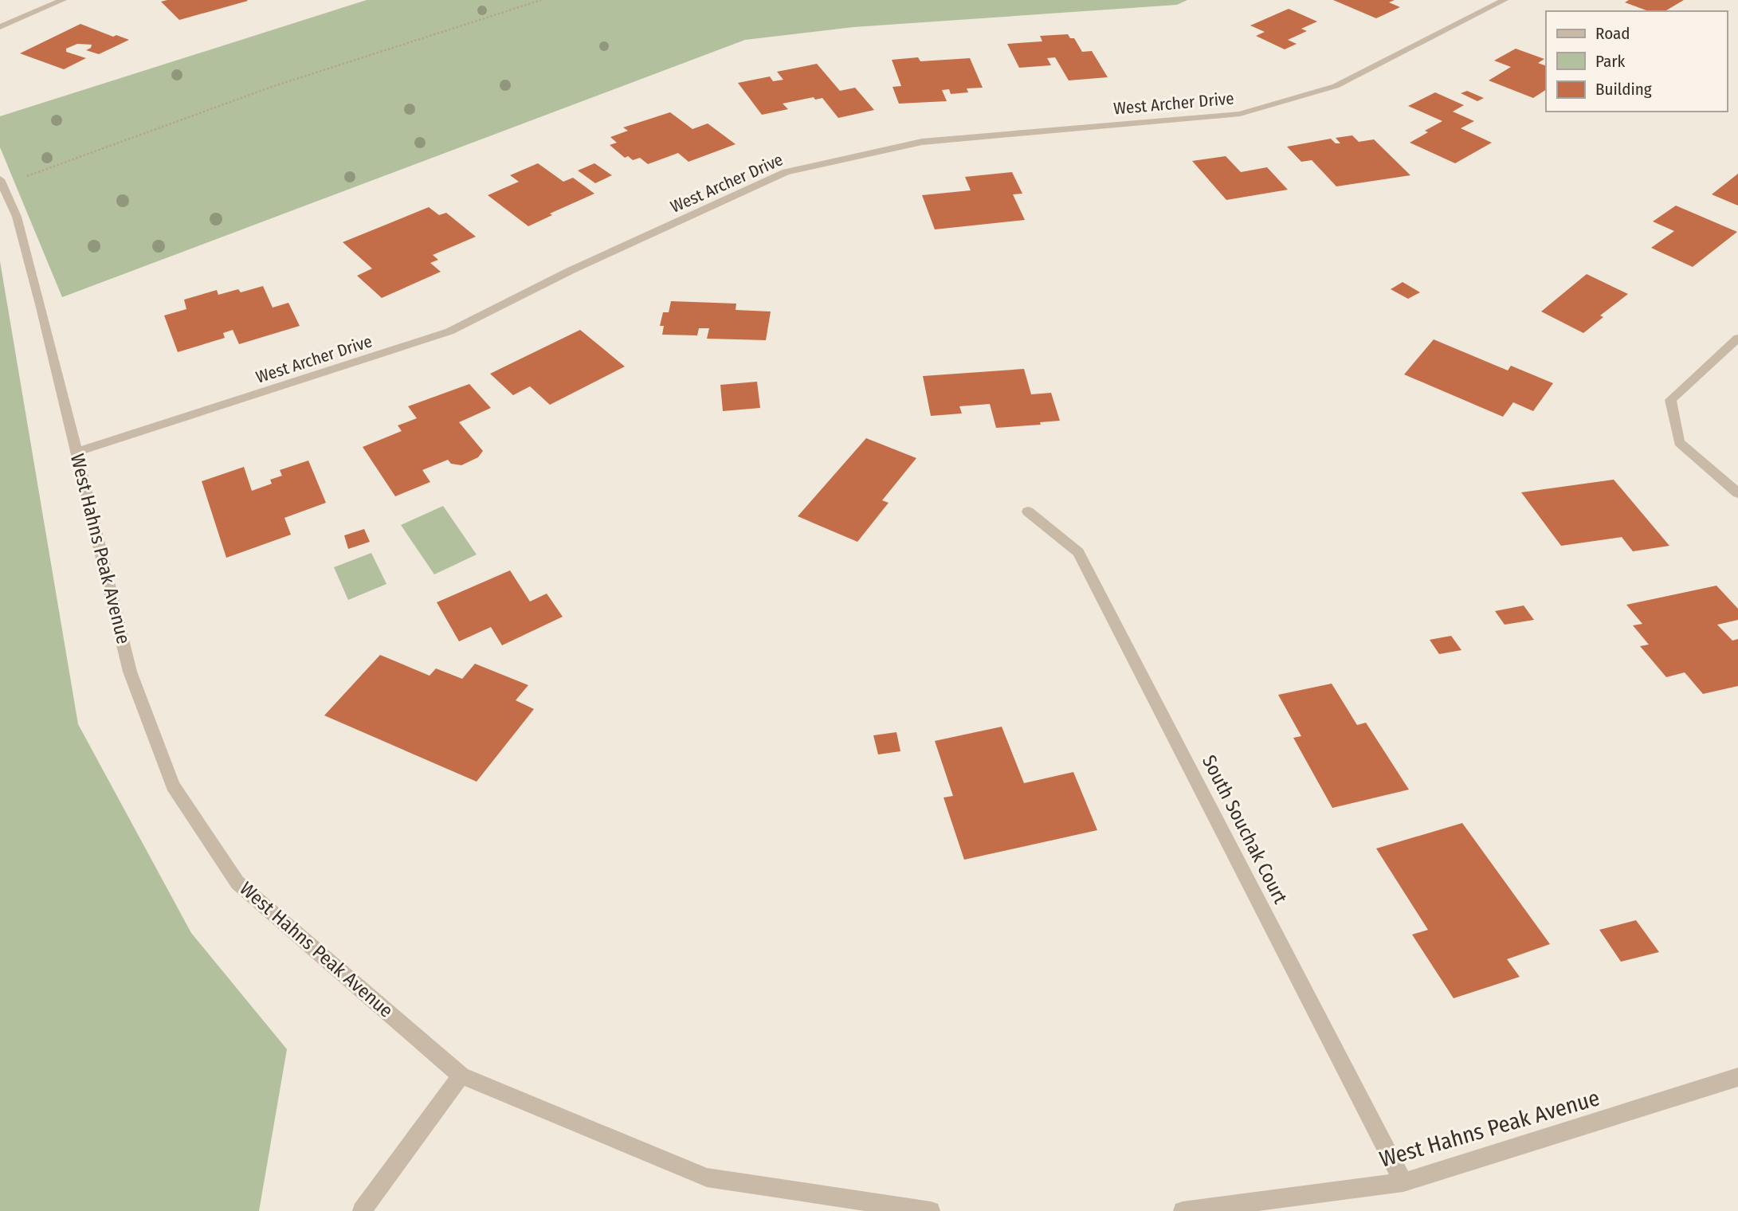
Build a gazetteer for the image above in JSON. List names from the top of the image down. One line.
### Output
{"streets":{"street":["West Archer Drive","West Hahns Peak Avenue","South Souchak Court"]},"crossings":[["West Archer Drive","West Hahns Peak Avenue"],["West Hahns Peak Avenue","South Souchak Court"]],"legend":["Road","Park","Building"]}
